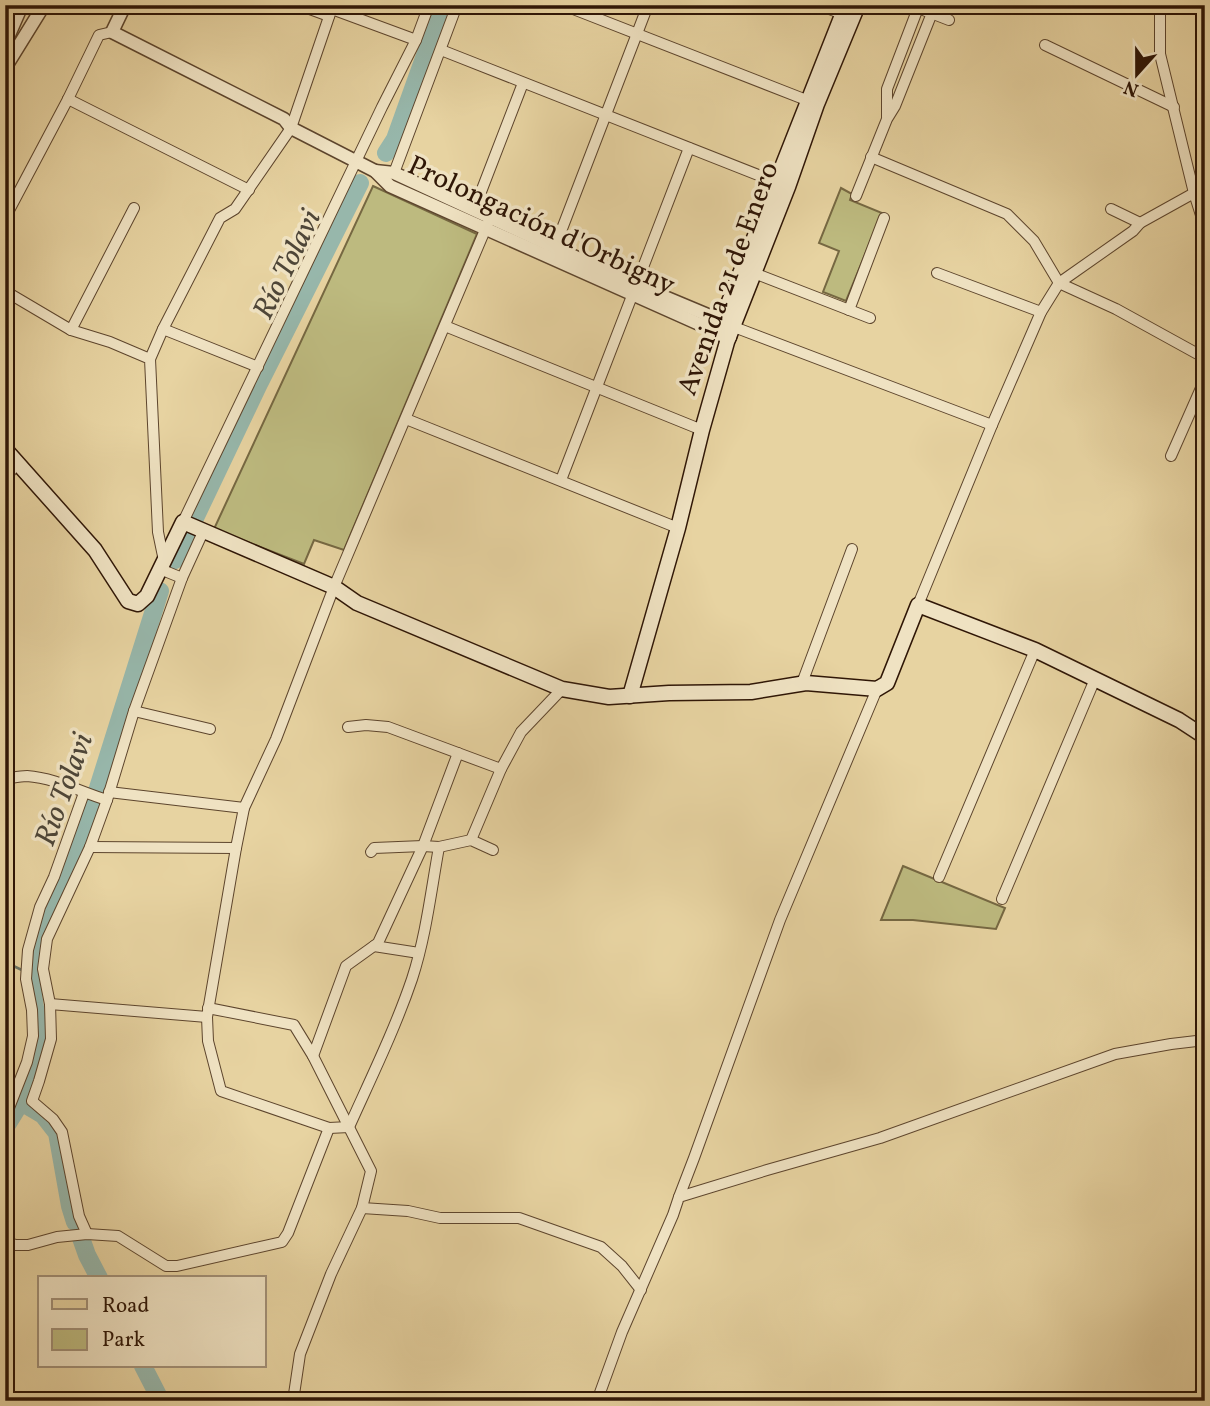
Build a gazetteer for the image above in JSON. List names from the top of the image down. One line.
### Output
{"streets":{"main road":["Avenida 21 de Enero"],"street":["Prolongación d'Orbigny"]},"crossings":[["Prolongación d'Orbigny","Avenida 21 de Enero"]],"water":["Río Tolavi"],"legend":["Road","Park"],"north":"bottom"}
